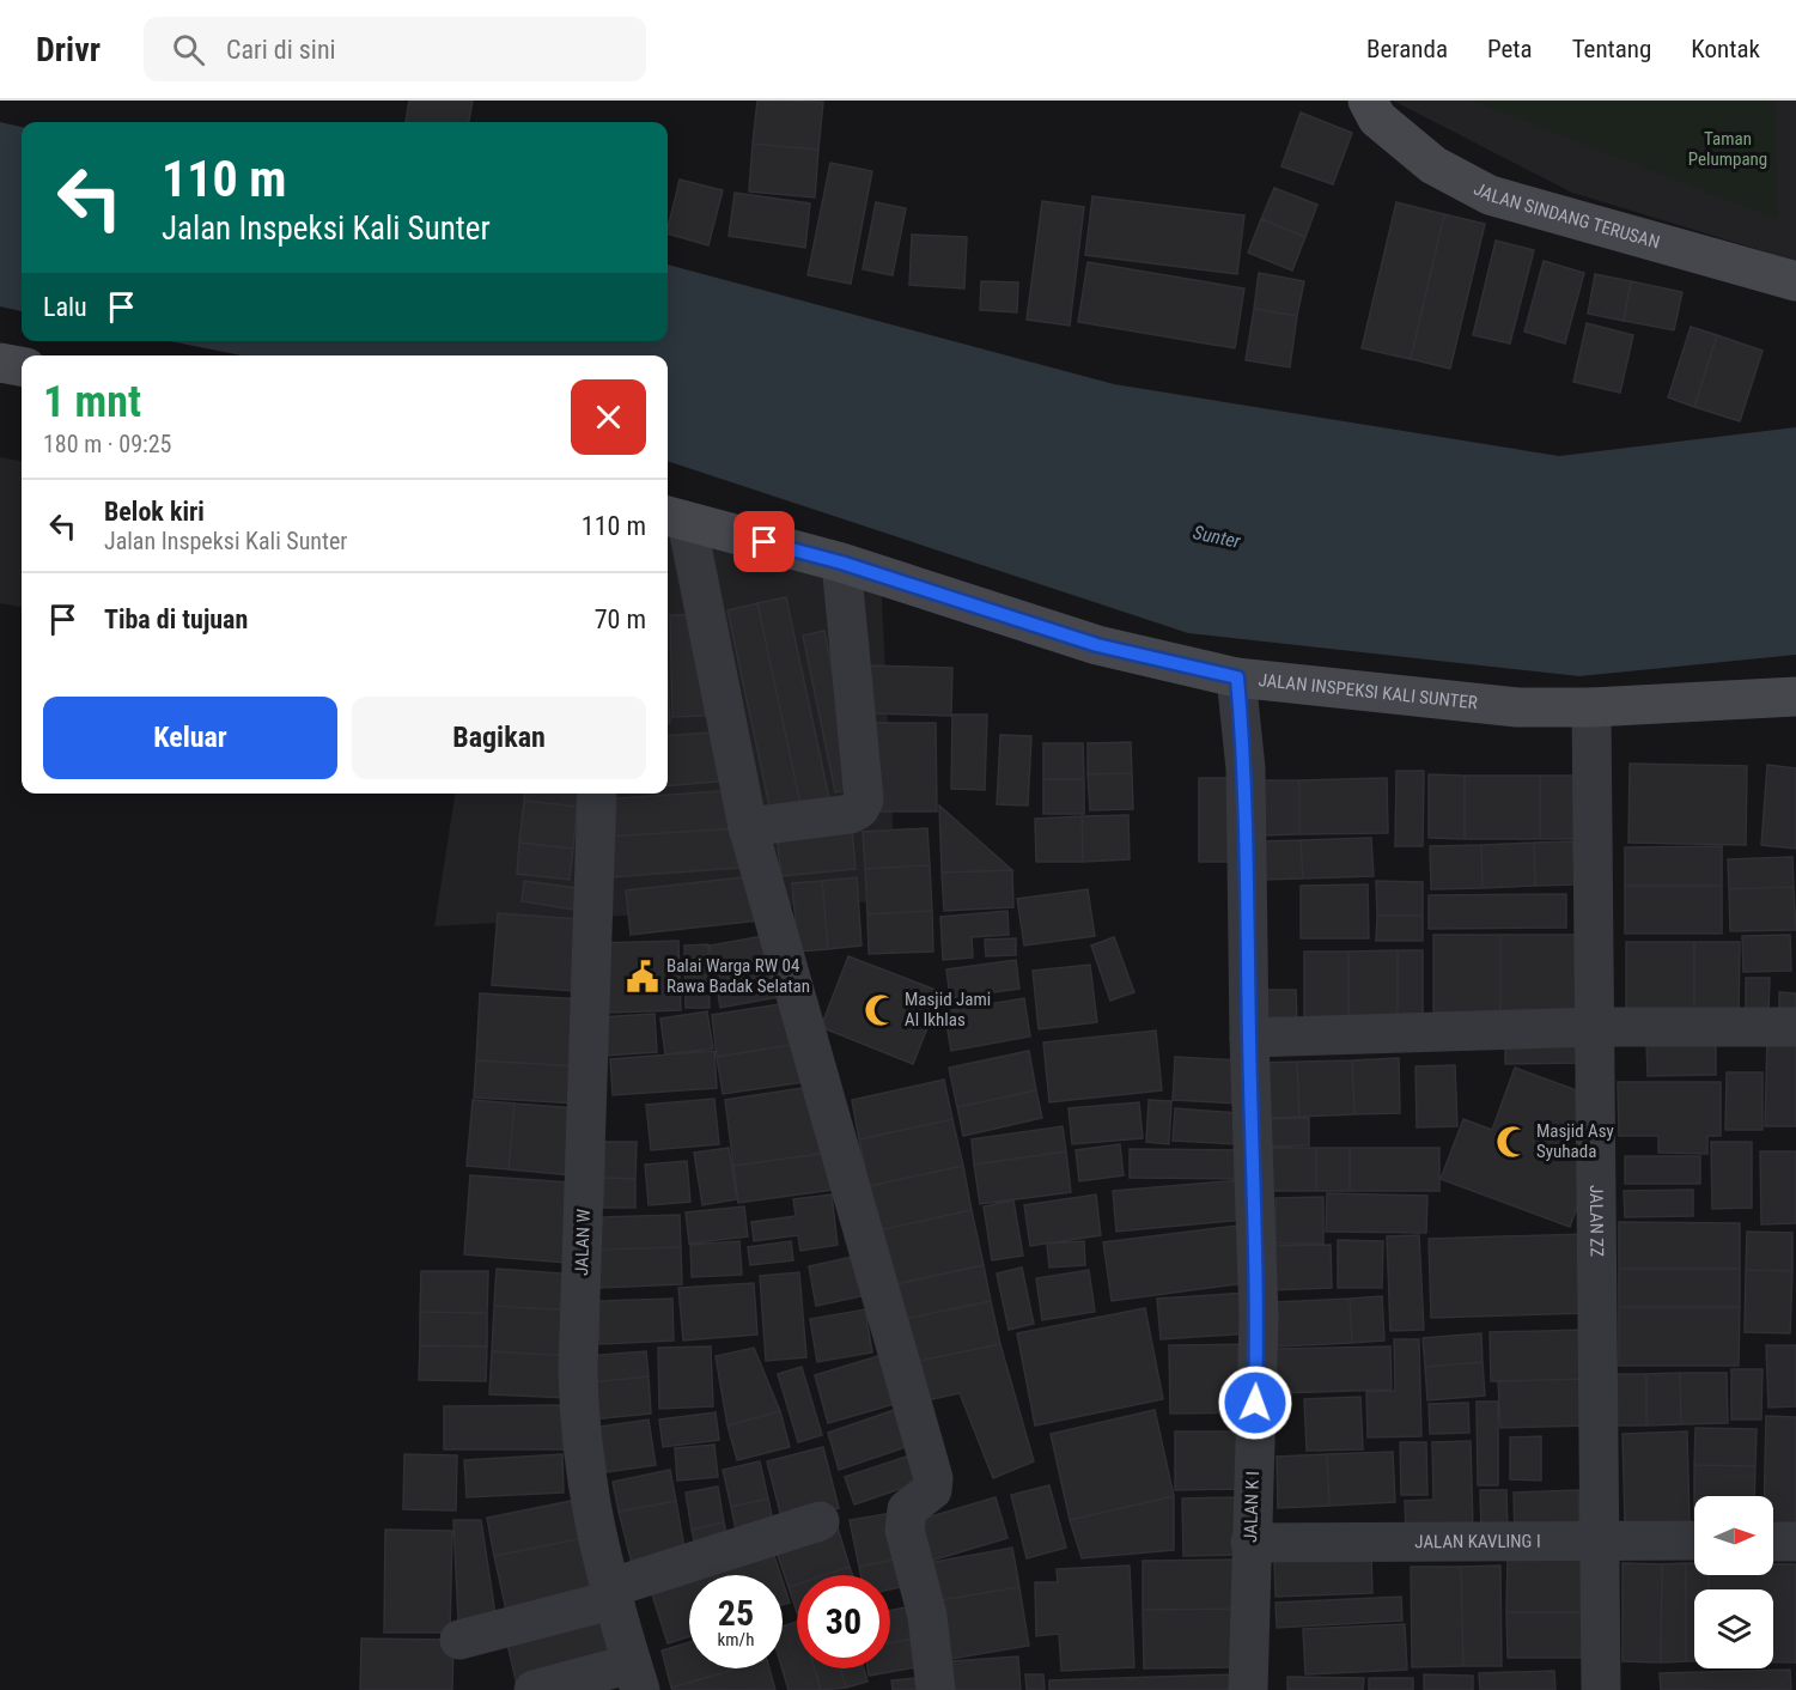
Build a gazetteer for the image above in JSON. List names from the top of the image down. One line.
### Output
{"streets":{"street":["JALAN SINDANG TERUSAN","JALAN INSPEKSI KALI SUNTER","JALAN ZZ","JALAN W","JALAN K I","JALAN KAVLING I"]},"crossings":[["JALAN INSPEKSI KALI SUNTER","JALAN ZZ"],["JALAN INSPEKSI KALI SUNTER","JALAN K I"],["JALAN ZZ","JALAN KAVLING I"],["JALAN K I","JALAN KAVLING I"]],"water":["Sunter"],"parks":["Taman Pelumpang"],"places":{"public building":["Balai Warga RW 04 Rawa Badak Selatan"],"mosque":["Masjid Jami Al Ikhlas","Masjid Asy Syuhada"]},"north":"right","page":{"header":"Drivr","search":"Cari di sini","nav":["Beranda","Peta","Tentang","Kontak"],"turn":["110 m","Jalan Inspeksi Kali Sunter"],"then":"Lalu","heading":["1 mnt","180 m · 09:25"],"list":[{"name":"Belok kiri","note":"Jalan Inspeksi Kali Sunter","value":"110 m"},{"name":"Tiba di tujuan","value":"70 m"}],"buttons":["Keluar","Bagikan"],"speed":"25 km/h","limit":"30"}}
